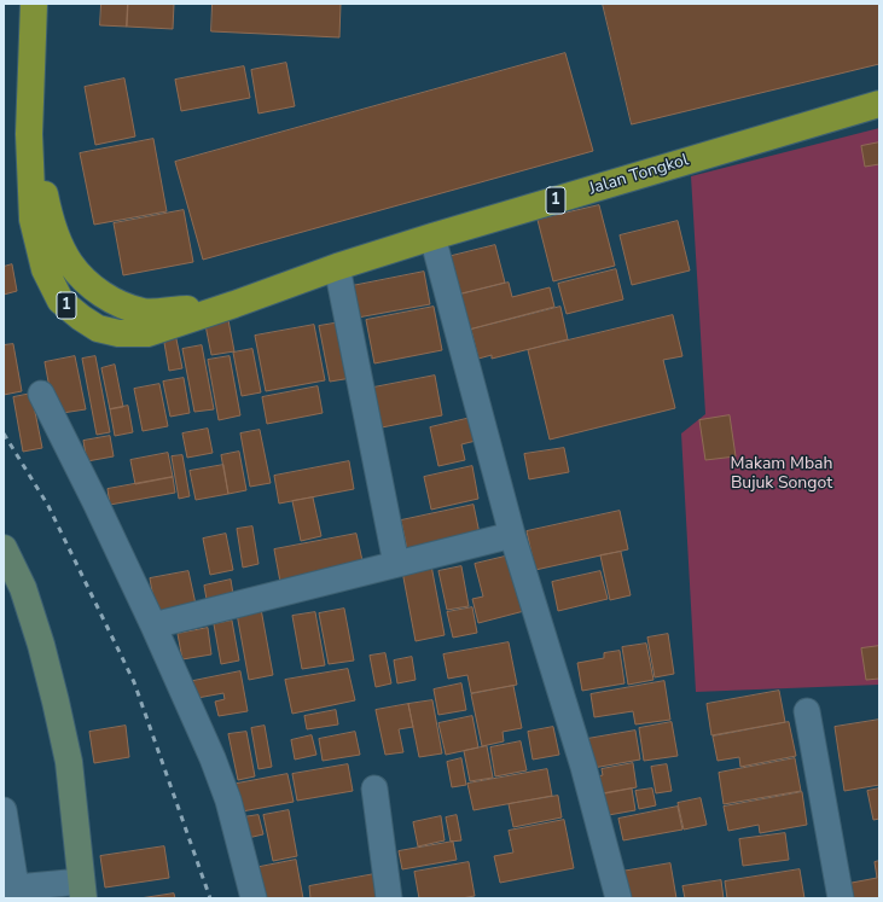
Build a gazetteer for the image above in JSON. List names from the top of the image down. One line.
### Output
{"streets":{"highway":["Jalan Tongkol","1"]},"parks":["Makam Mbah Bujuk Songot"]}
